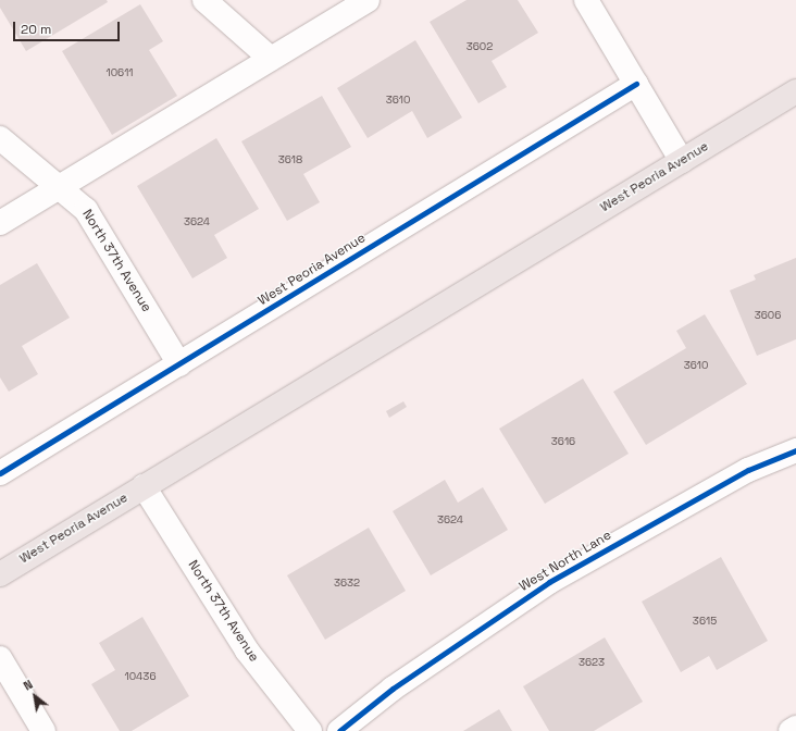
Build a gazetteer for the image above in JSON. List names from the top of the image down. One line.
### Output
{"streets":{"main road":["West Peoria Avenue"],"street":["North 37th Avenue","West North Lane"]},"crossings":[["West Peoria Avenue","North 37th Avenue"]],"house_numbers":["3602","10611","3610","3618","3624","3606","3610","3616","3624","3632","3615","3623","10436"],"scale_bar":"20 m","north":"top left"}
